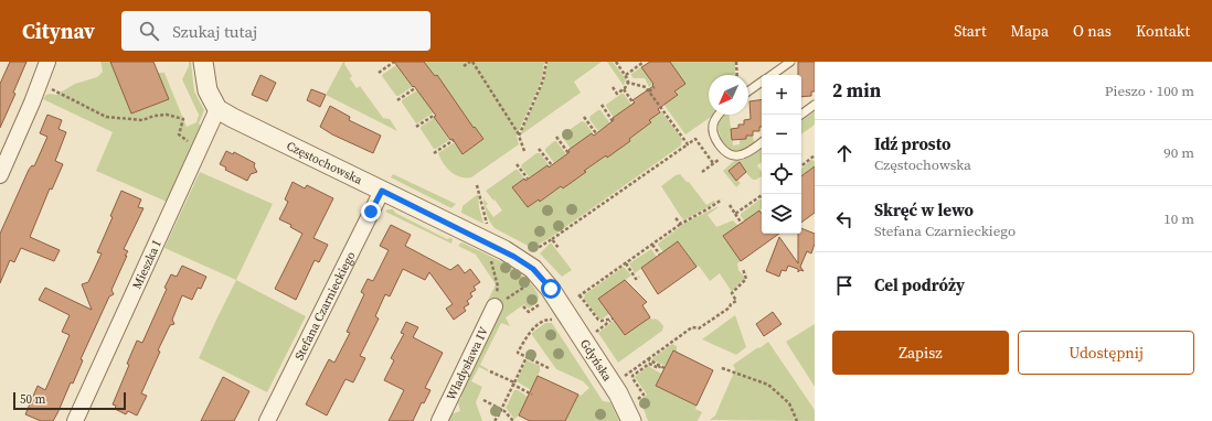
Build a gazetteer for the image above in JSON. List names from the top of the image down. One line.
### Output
{"streets":{"street":["Częstochowska","Mieszka I","Stefana Czarnieckiego","Gdyńska","Władysława IV"]},"crossings":[["Częstochowska","Mieszka I"],["Częstochowska","Stefana Czarnieckiego"],["Częstochowska","Gdyńska"]],"scale_bar":"50 m","north":"bottom left","page":{"header":"Citynav","search":"Szukaj tutaj","nav":["Start","Mapa","O nas","Kontakt"],"heading":["2 min","Pieszo · 100 m"],"map_buttons":["+","−"],"list":[["Idź prosto","Częstochowska","90 m"],["Skręć w lewo","Stefana Czarnieckiego","10 m"],"Cel podróży"],"buttons":["Zapisz","Udostępnij"],"scale":"50 m"}}
